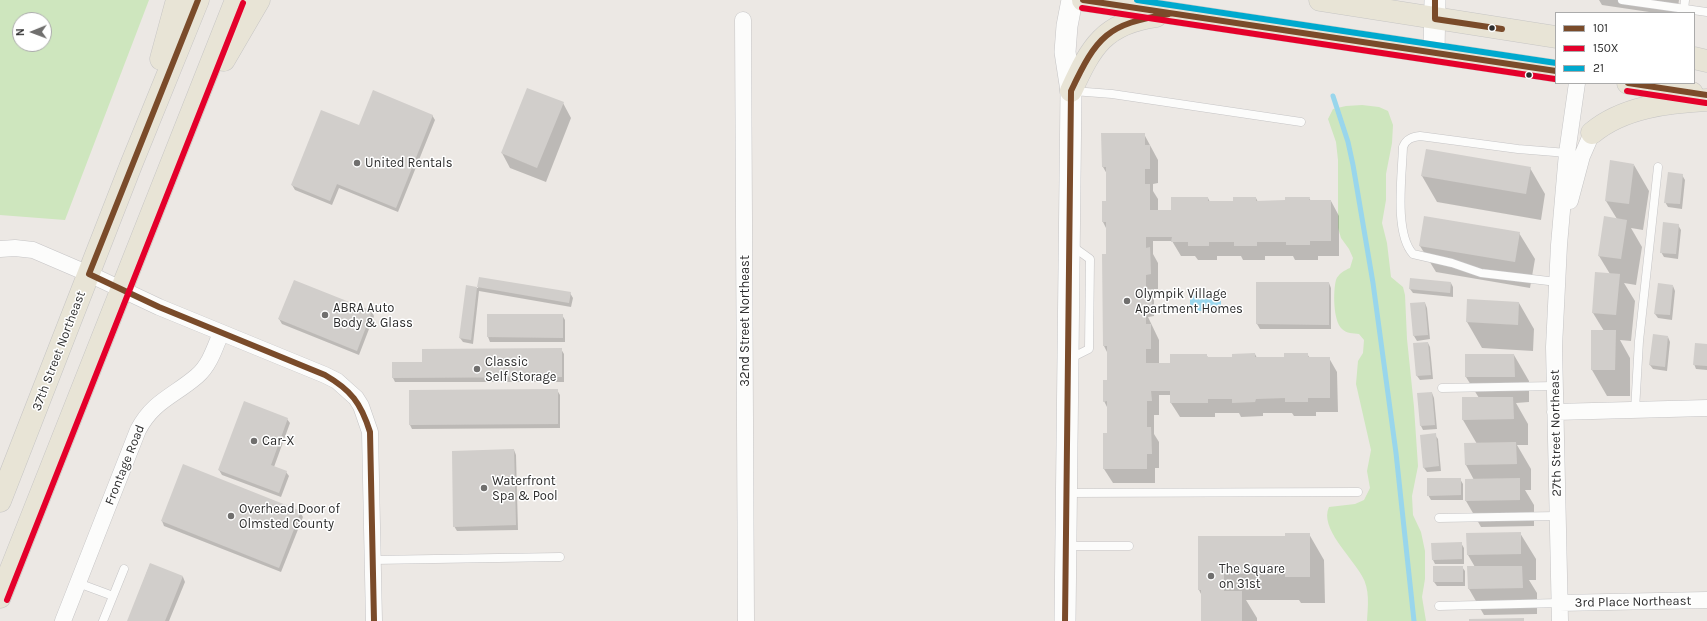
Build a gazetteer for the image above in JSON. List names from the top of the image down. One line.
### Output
{"streets":{"main road":["37th Street Northeast"],"street":["32nd Street Northeast","27th Street Northeast","Frontage Road","3rd Place Northeast"]},"crossings":[["27th Street Northeast","3rd Place Northeast"]],"places":["United Rentals","Olympik Village Apartment Homes","ABRA Auto Body & Glass","Classic Self Storage","Car-X","Waterfront Spa & Pool","Overhead Door of Olmsted County","The Square on 31st"],"lines":["transit line 101","transit line 21","transit line 150X"],"legend":["101","150X","21"],"north":"left"}
